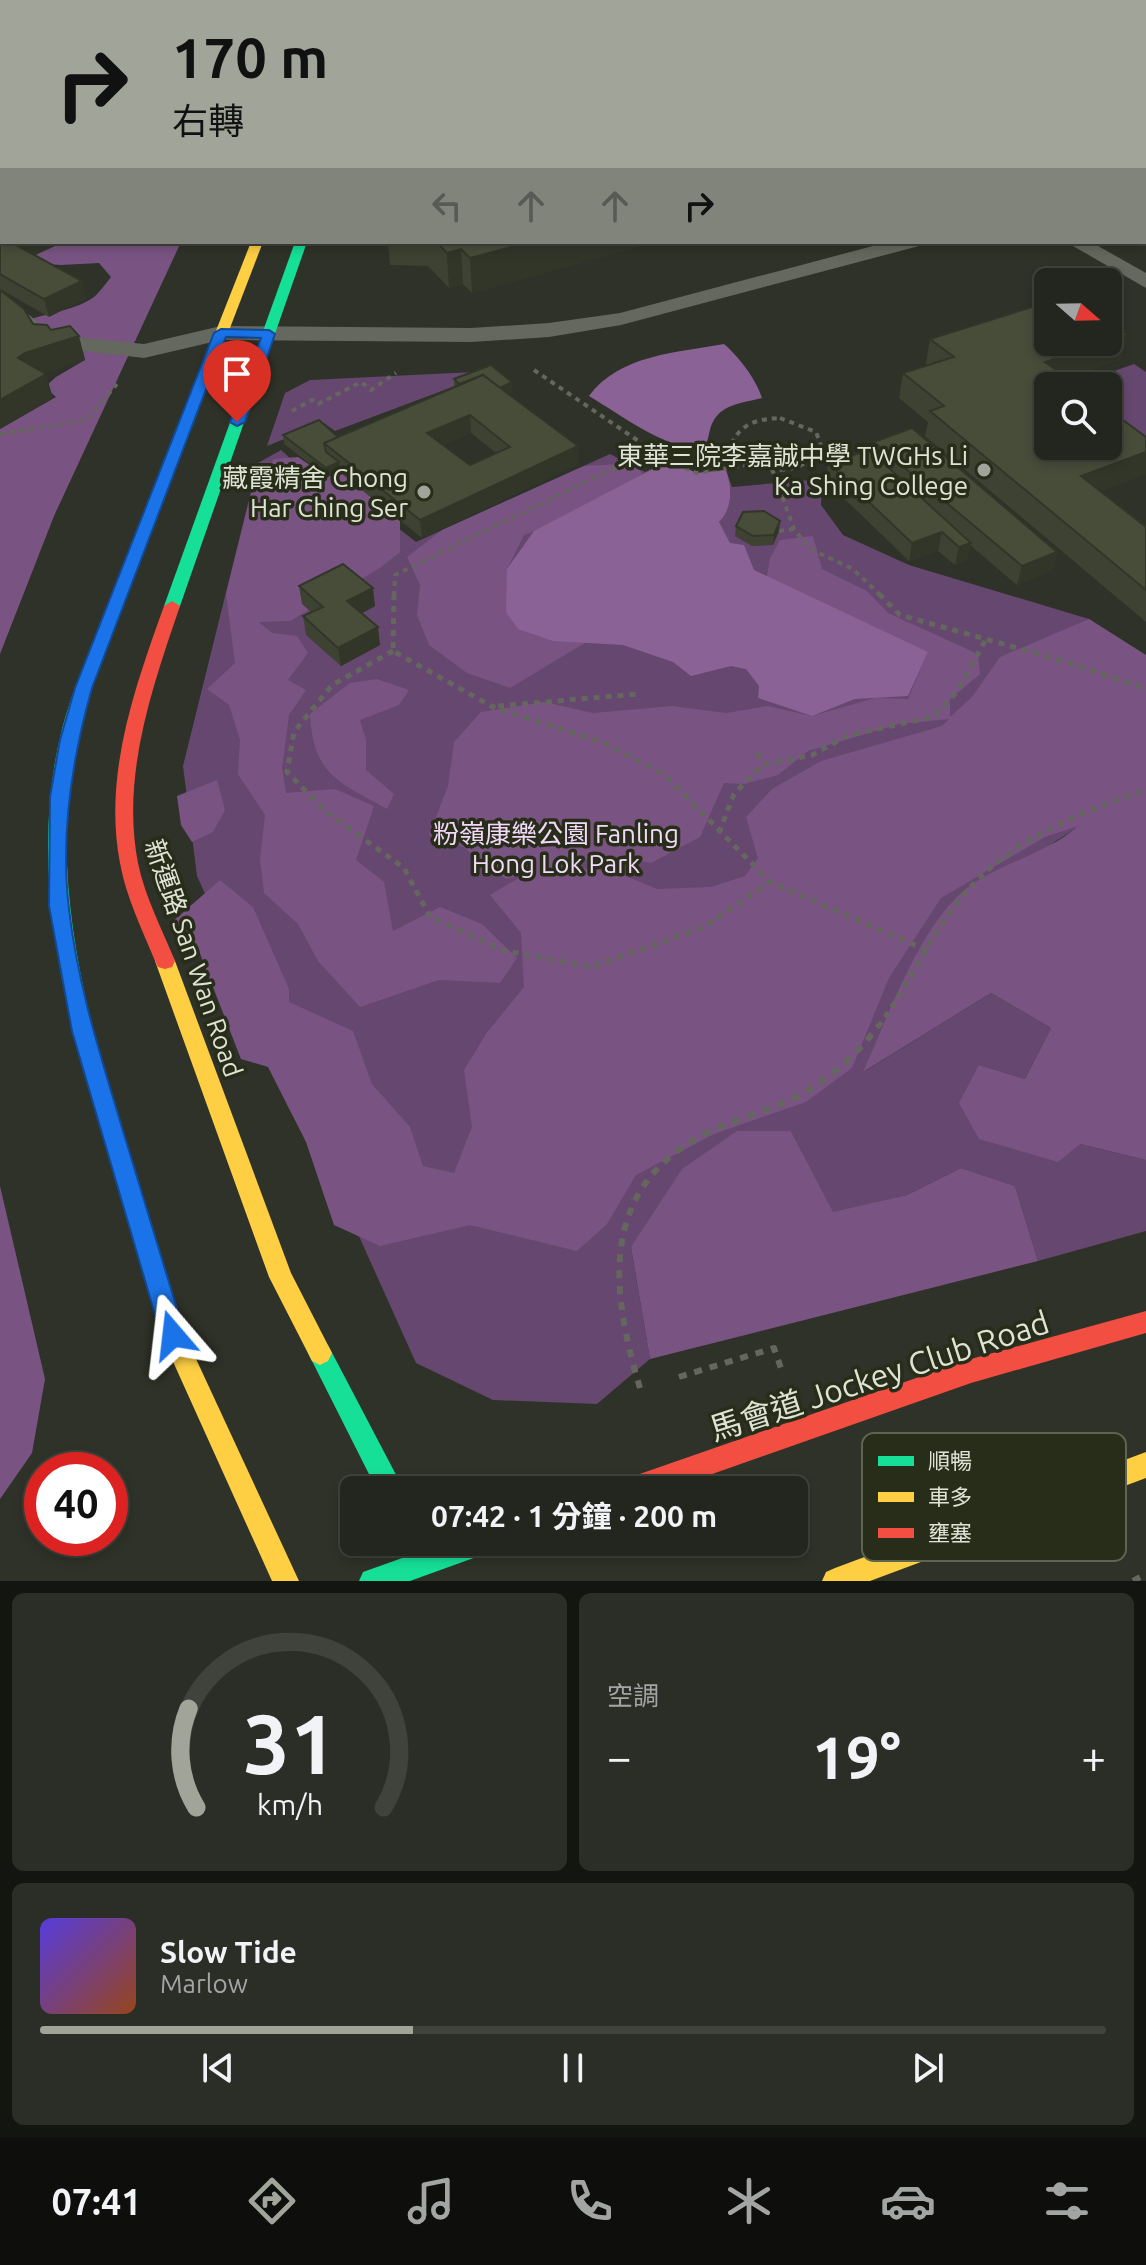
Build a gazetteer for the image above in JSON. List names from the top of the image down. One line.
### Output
{"streets":{"street":["新運路 San Wan Road","馬會道 Jockey Club Road"]},"parks":["粉嶺康樂公園 Fanling Hong Lok Park"],"places":["東華三院李嘉誠中學 TWGHs Li Ka Shing College","藏霞精舍 Chong Har Ching Ser"],"legend":["順暢","車多","壅塞"],"north":"right","page":{"turn":["170 m","右轉"],"limit":"40","trip":"07:42 · 1 分鐘 · 200 m","tile":"空調","heat":["−","19°","+"],"song":["Slow Tide","Marlow"],"tabs":"07:41","gauge":["31","km/h"]}}
